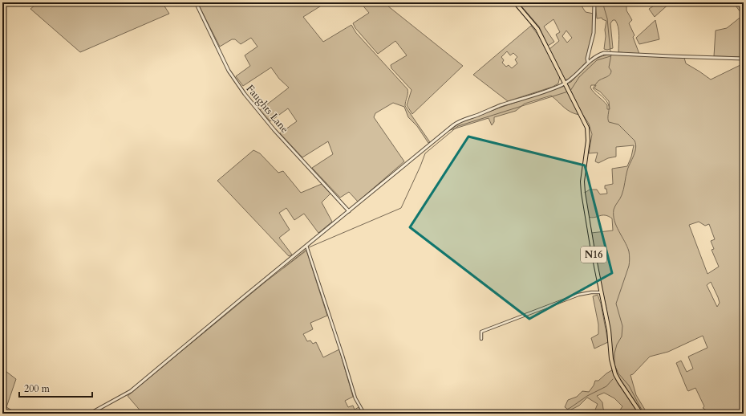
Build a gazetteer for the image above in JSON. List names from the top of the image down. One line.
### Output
{"streets":{"highway":["N16"],"street":["Faughts Lane"]},"scale_bar":"200 m"}
